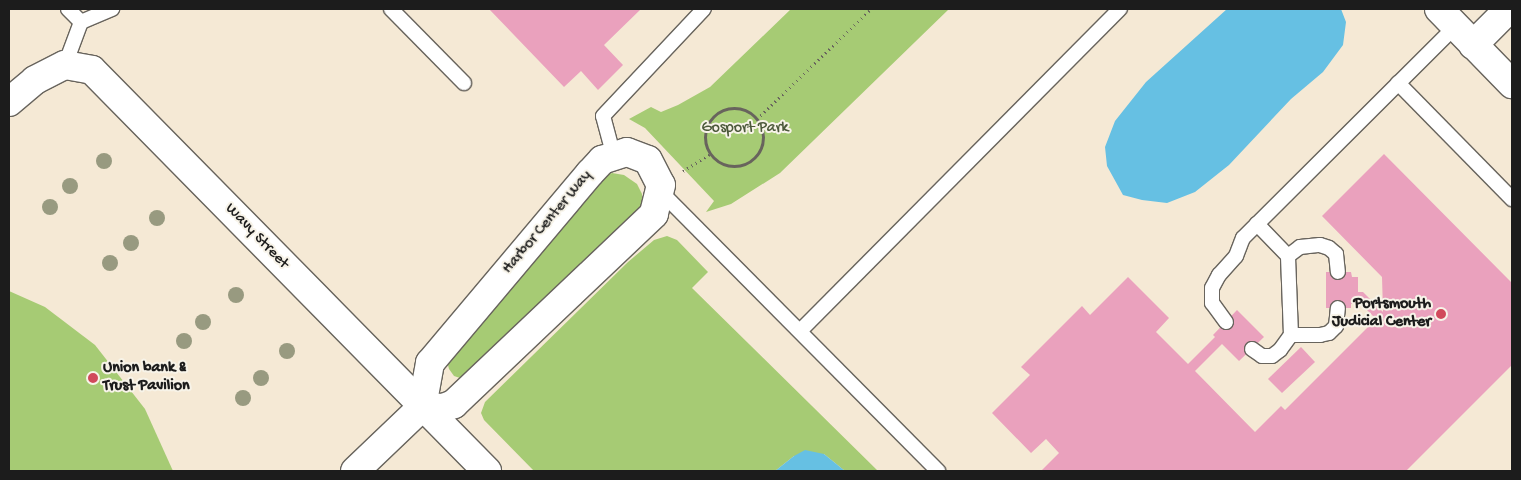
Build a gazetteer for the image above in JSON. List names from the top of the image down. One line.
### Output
{"streets":{"street":["Harbor Center Way","Wavy Street"]},"crossings":[["Harbor Center Way","Wavy Street"]],"parks":["Gosport Park"],"places":["Portsmouth Judicial Center","Union bank & Trust Pavilion"]}
